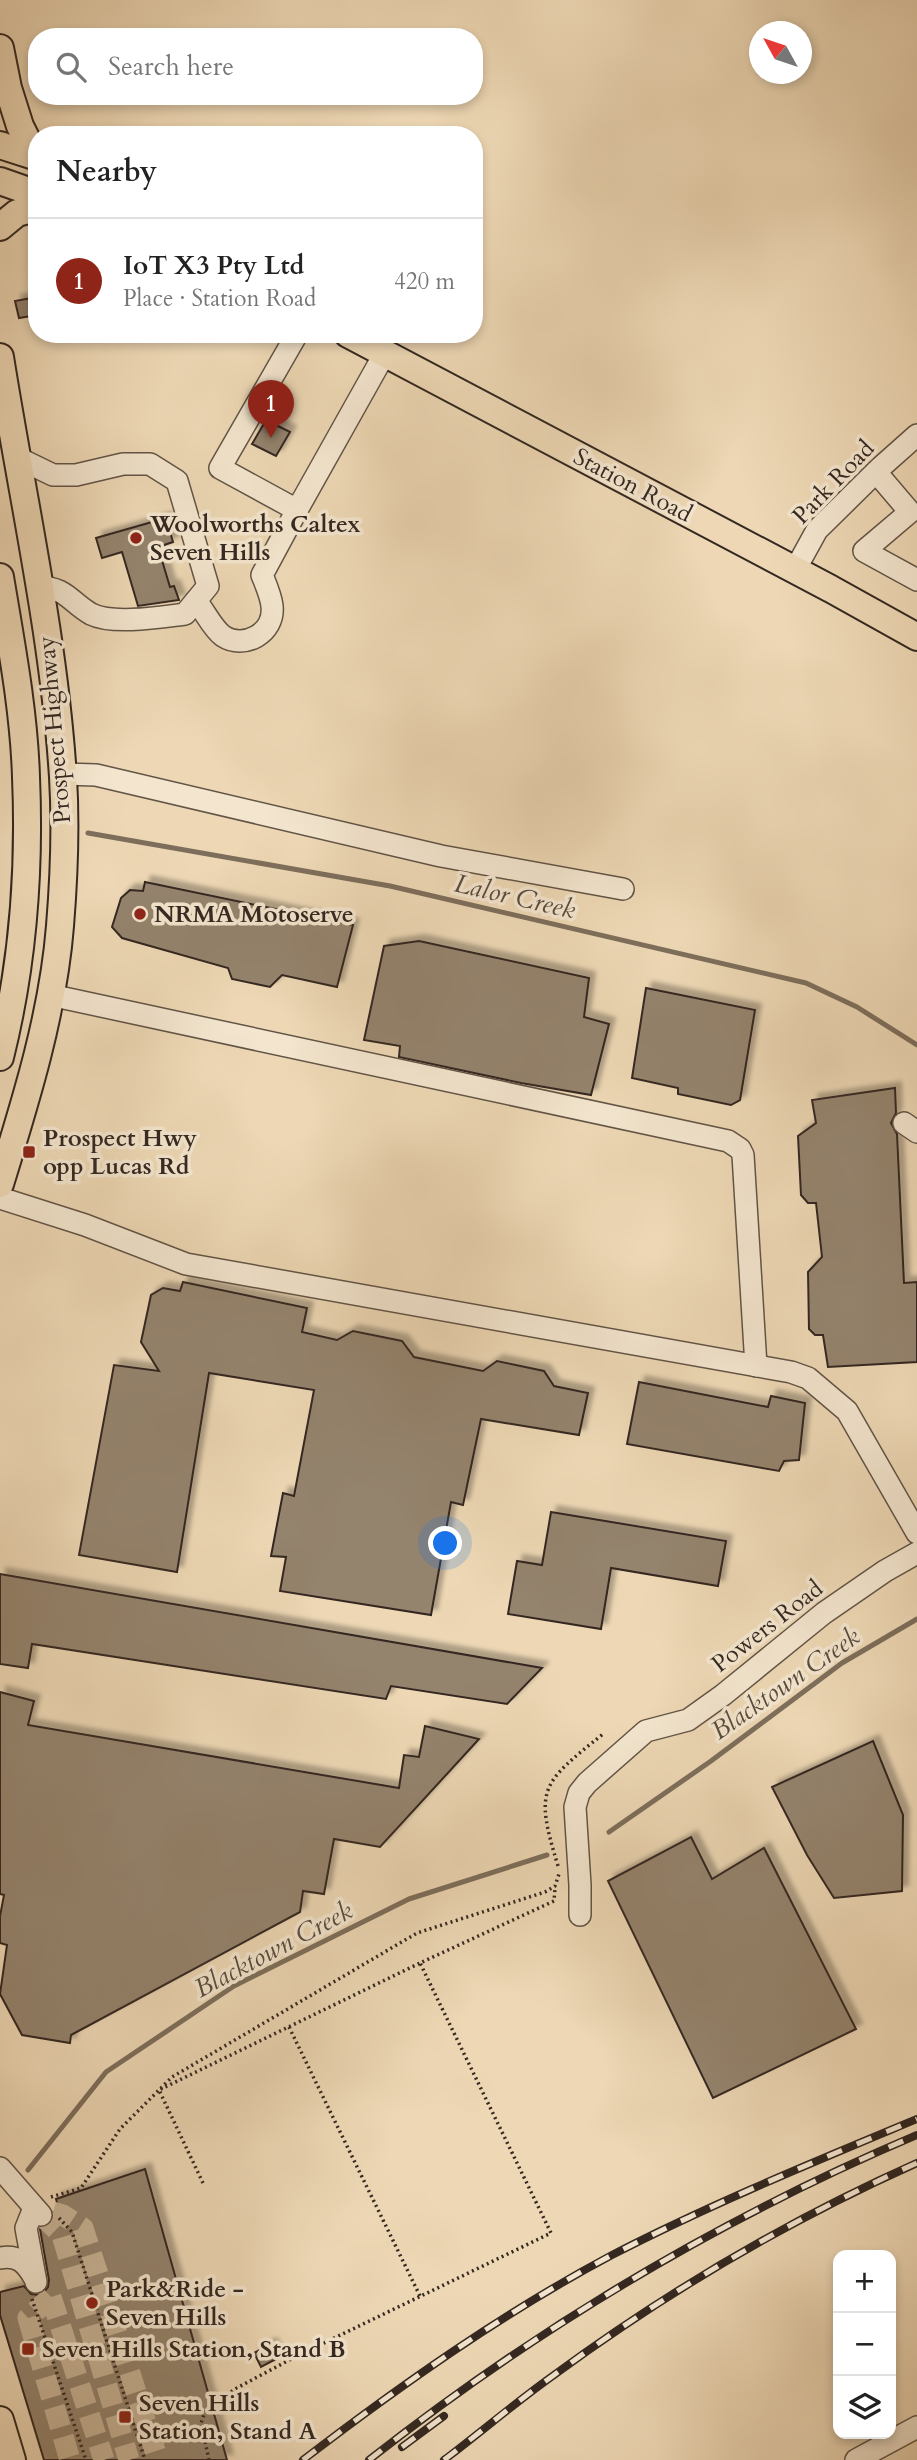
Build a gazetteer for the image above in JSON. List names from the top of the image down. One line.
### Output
{"streets":{"main road":["Station Road","Prospect Highway"],"street":["Park Road","Powers Road"]},"crossings":[["Park Road","Station Road"]],"water":["Lalor Creek","Blacktown Creek"],"places":{"other":["Woolworths Caltex Seven Hills","NRMA Motoserve","Park&Ride - Seven Hills"],"transit":["Prospect Hwy opp Lucas Rd","Seven Hills Station, Stand B","Seven Hills Station, Stand A"]},"north":"top left","page":{"search":"Search here","heading":"Nearby","list":[{"mark":"1","name":"IoT X3 Pty Ltd","note":"Place · Station Road","value":"420 m"}],"pins":"1","map_buttons":["+","−"]}}
